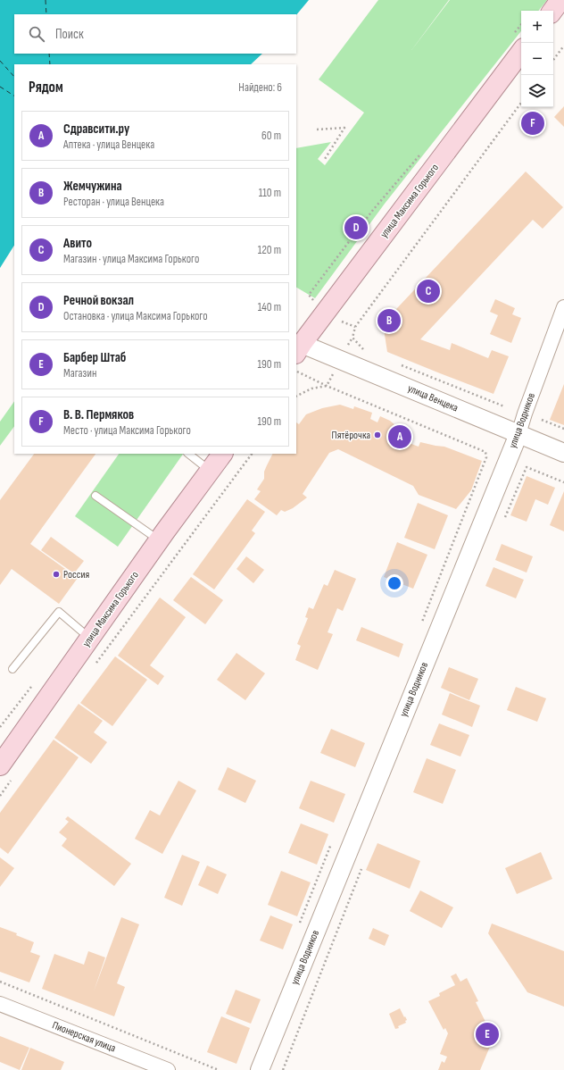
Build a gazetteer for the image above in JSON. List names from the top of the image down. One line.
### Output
{"streets":{"main road":["улица Максима Горького"],"street":["улица Венцека","улица Водников","Пионерская улица"]},"crossings":[["улица Максима Горького","улица Венцека"],["улица Венцека","улица Водников"]],"places":["Пятёрочка","Россия"],"page":{"map_buttons":["+","−"],"search":"Поиск","heading":["Рядом","Найдено: 6"],"pins":["F","D","C","B","A","E"],"list":[{"mark":"A","name":"Сдравсити.ру","note":"Аптека · улица Венцека","value":"60 m"},{"mark":"B","name":"Жемчужина","note":"Ресторан · улица Венцека","value":"110 m"},{"mark":"C","name":"Авито","note":"Магазин · улица Максима Горького","value":"120 m"},{"mark":"D","name":"Речной вокзал","note":"Остановка · улица Максима Горького","value":"140 m"},{"mark":"E","name":"Барбер Штаб","note":"Магазин","value":"190 m"},{"mark":"F","name":"В. В. Пермяков","note":"Место · улица Максима Горького","value":"190 m"}]}}
